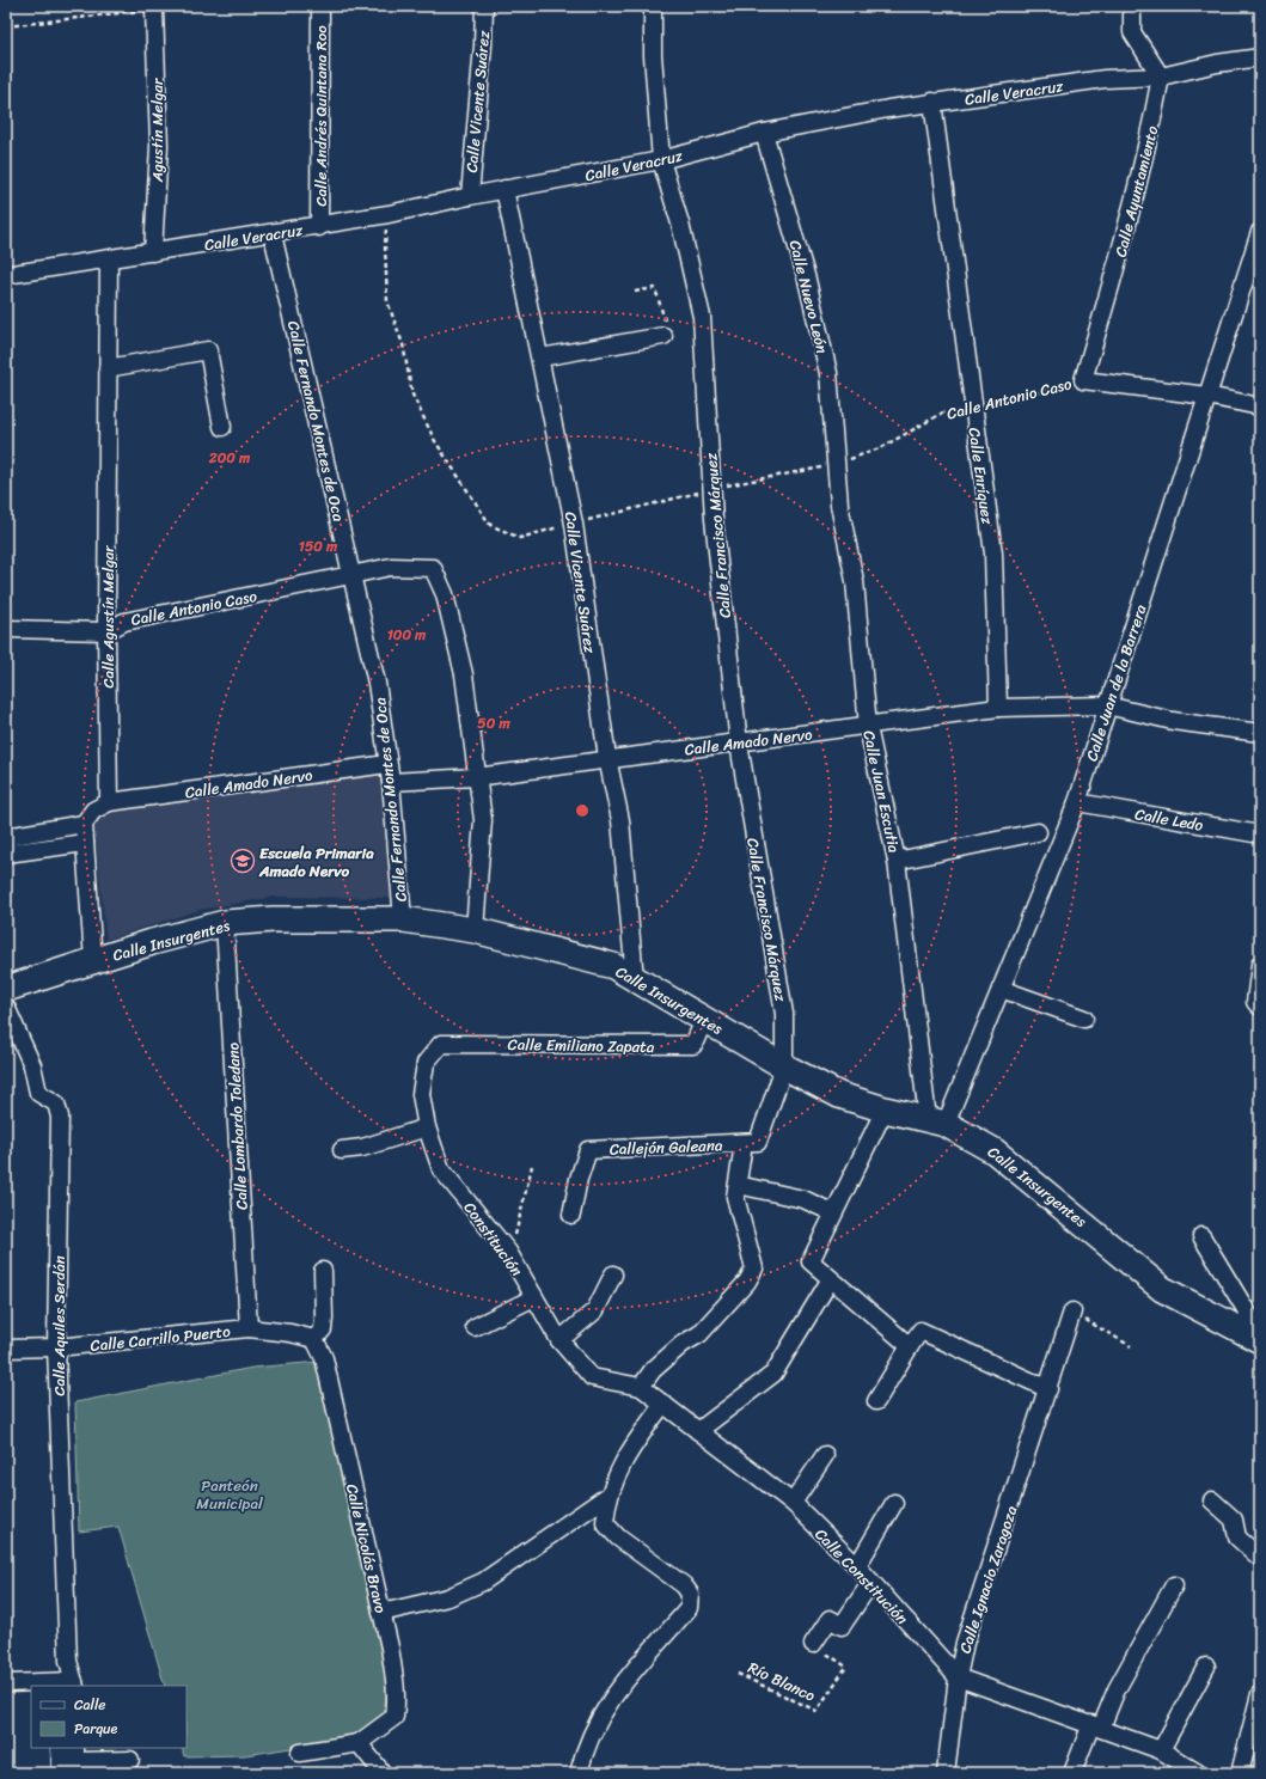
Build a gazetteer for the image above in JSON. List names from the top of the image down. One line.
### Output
{"streets":{"main road":["Calle Insurgentes"],"street":["Calle Veracruz","Calle Vicente Suárez","Calle Andrés Quintana Roo","Agustín Melgar","Calle Ayuntamiento","Calle Nuevo León","Calle Antonio Caso","Calle Fernando Montes de Oca","Calle Enríquez","Calle Francisco Márquez","Calle Agustín Melgar","Calle Juan de la Barrera","Calle Amado Nervo","Calle Juan Escutia","Calle Ledo","Calle Emiliano Zapata","Calle Lombardo Toledano","Callejón Galeana","Constitución","Calle Aquiles Serdán","Calle Carrillo Puerto","Calle Nicolás Bravo","Calle Constitución","Calle Ignacio Zaragoza"],"path":["Río Blanco"]},"crossings":[["Calle Veracruz","Calle Vicente Suárez"],["Calle Veracruz","Calle Andrés Quintana Roo"],["Calle Veracruz","Agustín Melgar"],["Calle Veracruz","Calle Ayuntamiento"],["Calle Veracruz","Calle Nuevo León"],["Calle Veracruz","Calle Antonio Caso"],["Calle Veracruz","Calle Fernando Montes de Oca"],["Calle Veracruz","Calle Enríquez"],["Calle Veracruz","Calle Francisco Márquez"],["Calle Veracruz","Calle Agustín Melgar"],["Calle Vicente Suárez","Calle Antonio Caso"],["Calle Vicente Suárez","Calle Amado Nervo"],["Calle Vicente Suárez","Calle Insurgentes"],["Calle Ayuntamiento","Calle Antonio Caso"],["Calle Nuevo León","Calle Antonio Caso"],["Calle Nuevo León","Calle Juan Escutia"],["Calle Antonio Caso","Calle Fernando Montes de Oca"],["Calle Antonio Caso","Calle Enríquez"],["Calle Antonio Caso","Calle Francisco Márquez"],["Calle Antonio Caso","Calle Agustín Melgar"],["Calle Antonio Caso","Calle Juan de la Barrera"],["Calle Antonio Caso","Calle Amado Nervo"],["Calle Antonio Caso","Calle Juan Escutia"],["Calle Fernando Montes de Oca","Calle Amado Nervo"],["Calle Fernando Montes de Oca","Calle Insurgentes"],["Calle Enríquez","Calle Amado Nervo"],["Calle Francisco Márquez","Calle Amado Nervo"],["Calle Francisco Márquez","Calle Insurgentes"],["Calle Francisco Márquez","Callejón Galeana"],["Calle Agustín Melgar","Calle Amado Nervo"],["Calle Juan de la Barrera","Calle Amado Nervo"],["Calle Juan de la Barrera","Calle Juan Escutia"],["Calle Juan de la Barrera","Calle Ledo"],["Calle Juan de la Barrera","Calle Insurgentes"],["Calle Amado Nervo","Calle Juan Escutia"],["Calle Juan Escutia","Calle Insurgentes"],["Calle Insurgentes","Calle Emiliano Zapata"],["Calle Insurgentes","Calle Lombardo Toledano"],["Calle Emiliano Zapata","Constitución"],["Calle Lombardo Toledano","Calle Carrillo Puerto"],["Constitución","Calle Constitución"],["Calle Aquiles Serdán","Calle Carrillo Puerto"],["Calle Carrillo Puerto","Calle Nicolás Bravo"],["Calle Constitución","Calle Ignacio Zaragoza"]],"parks":["Panteón Municipal"],"places":{"school or university":["Escuela Primaria Amado Nervo"]},"legend":["Calle","Parque"],"rings":["200 m","150 m","100 m","50 m"]}
